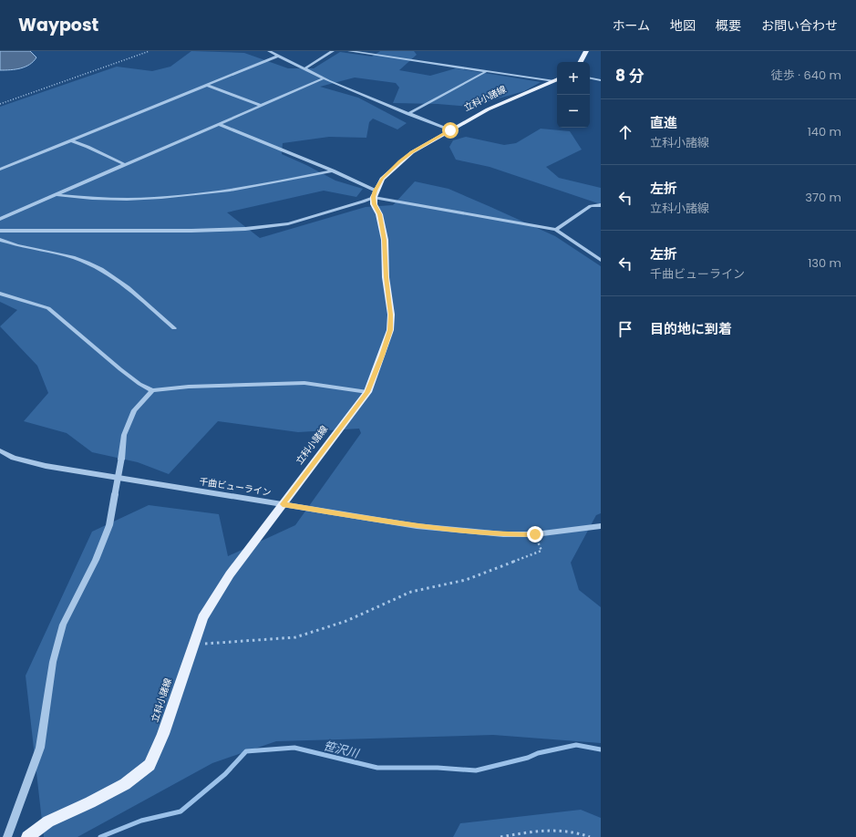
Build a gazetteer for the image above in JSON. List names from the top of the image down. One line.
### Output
{"streets":{"main road":["立科小諸線"],"street":["千曲ビューライン"]},"crossings":[["立科小諸線","千曲ビューライン"]],"water":["笹沢川"],"page":{"header":"Waypost","nav":["ホーム","地図","概要","お問い合わせ"],"heading":["8 分","徒歩 · 640 m"],"map_buttons":["+","−"],"list":[["直進","立科小諸線","140 m"],["左折","立科小諸線","370 m"],["左折","千曲ビューライン","130 m"],"目的地に到着"]}}
